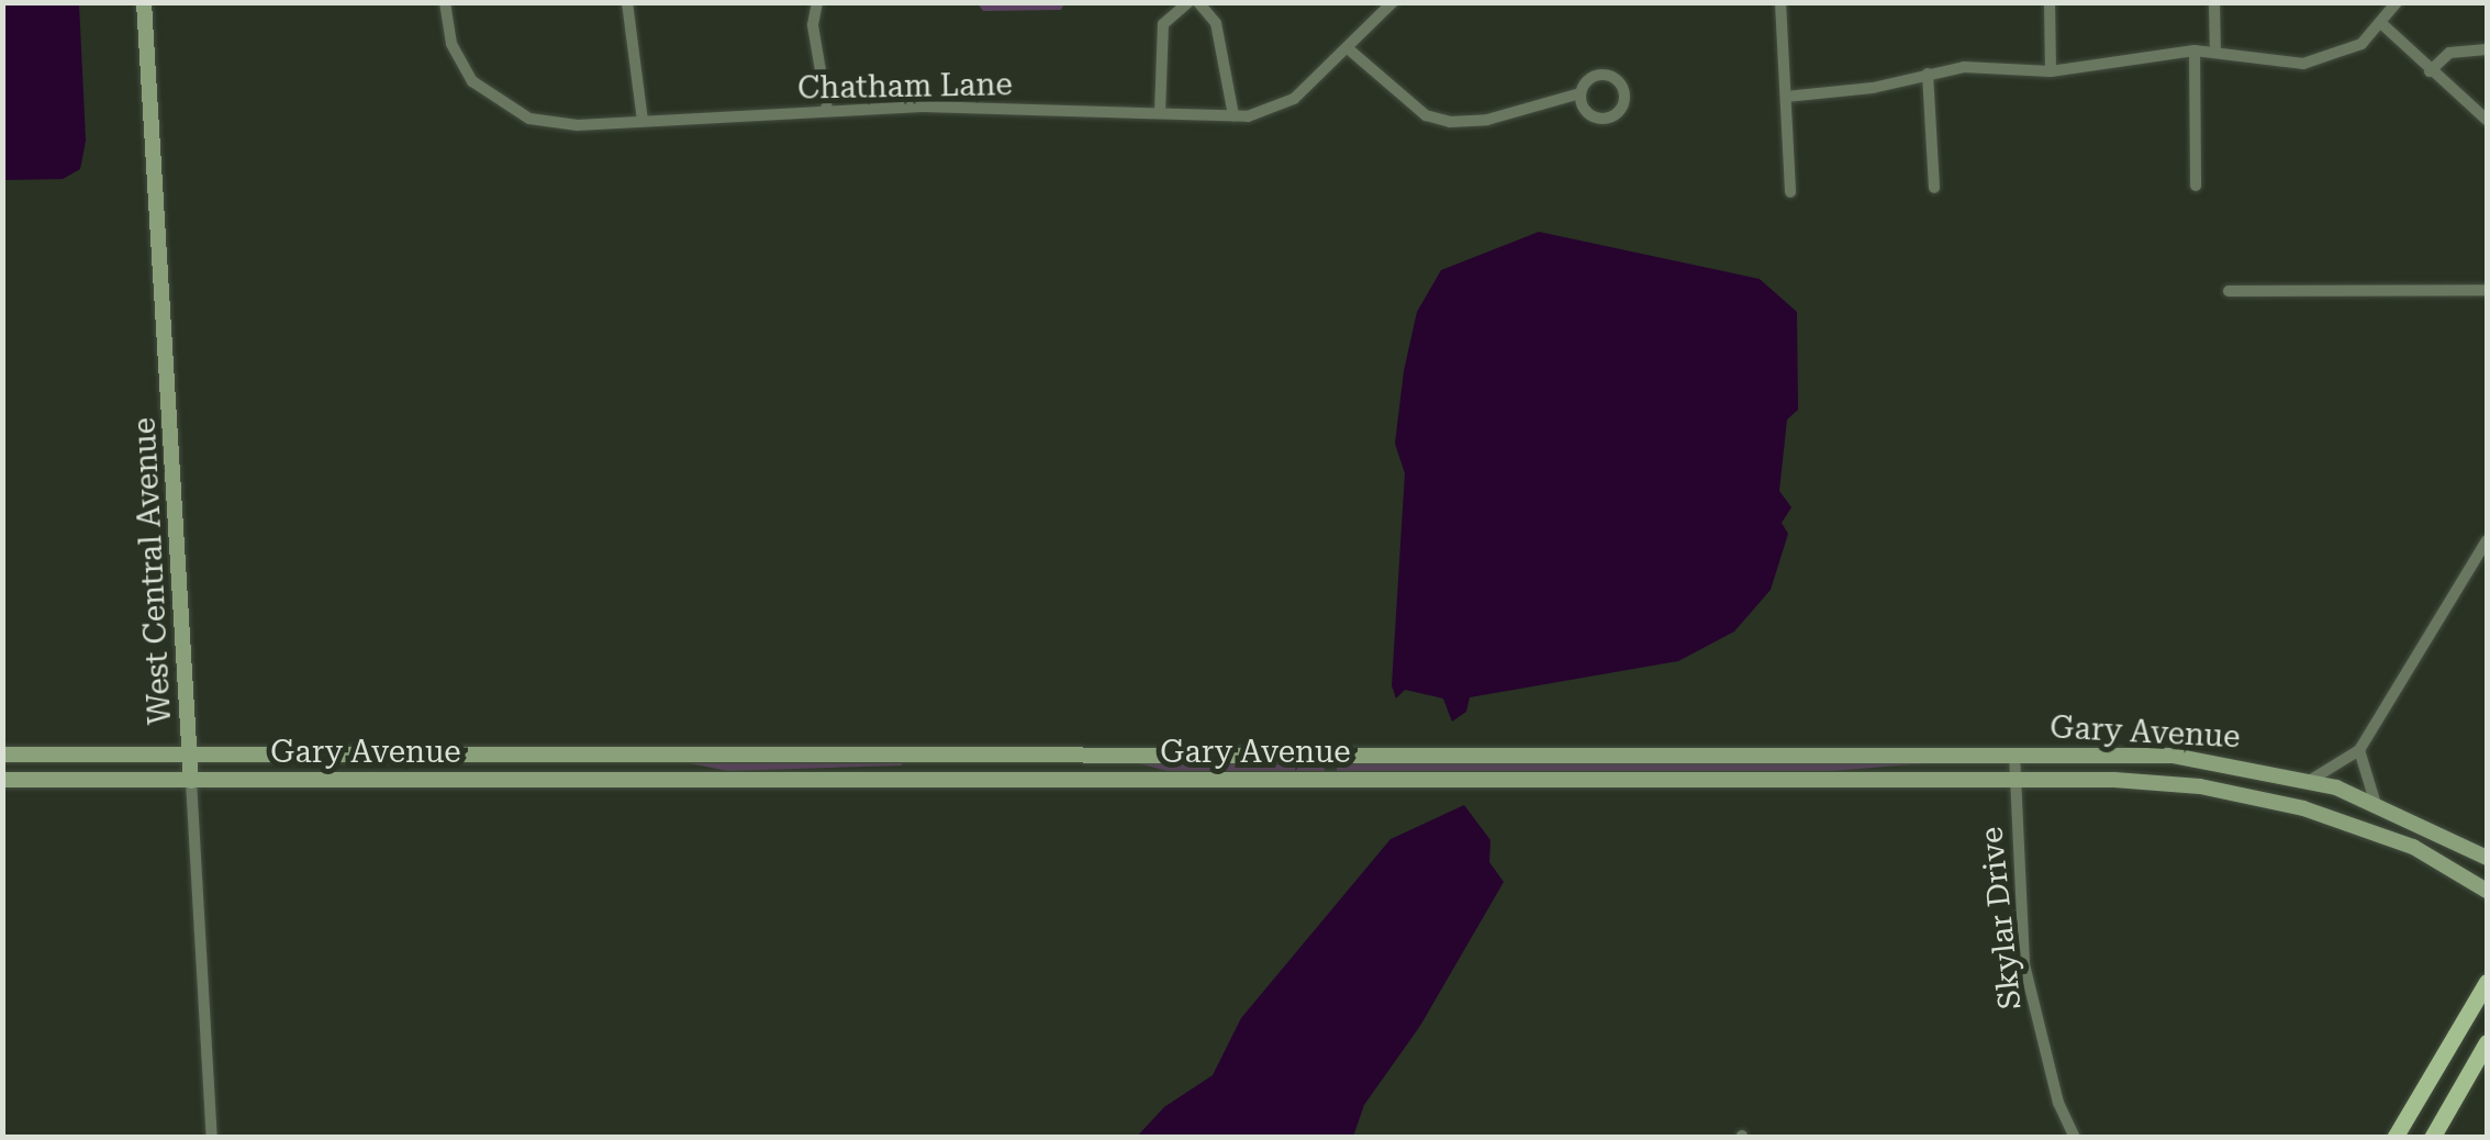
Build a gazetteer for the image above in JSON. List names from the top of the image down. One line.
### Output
{"streets":{"main road":["West Central Avenue","Gary Avenue"],"street":["Chatham Lane","Skylar Drive"]},"crossings":[["West Central Avenue","Gary Avenue"],["Gary Avenue","Skylar Drive"]]}
